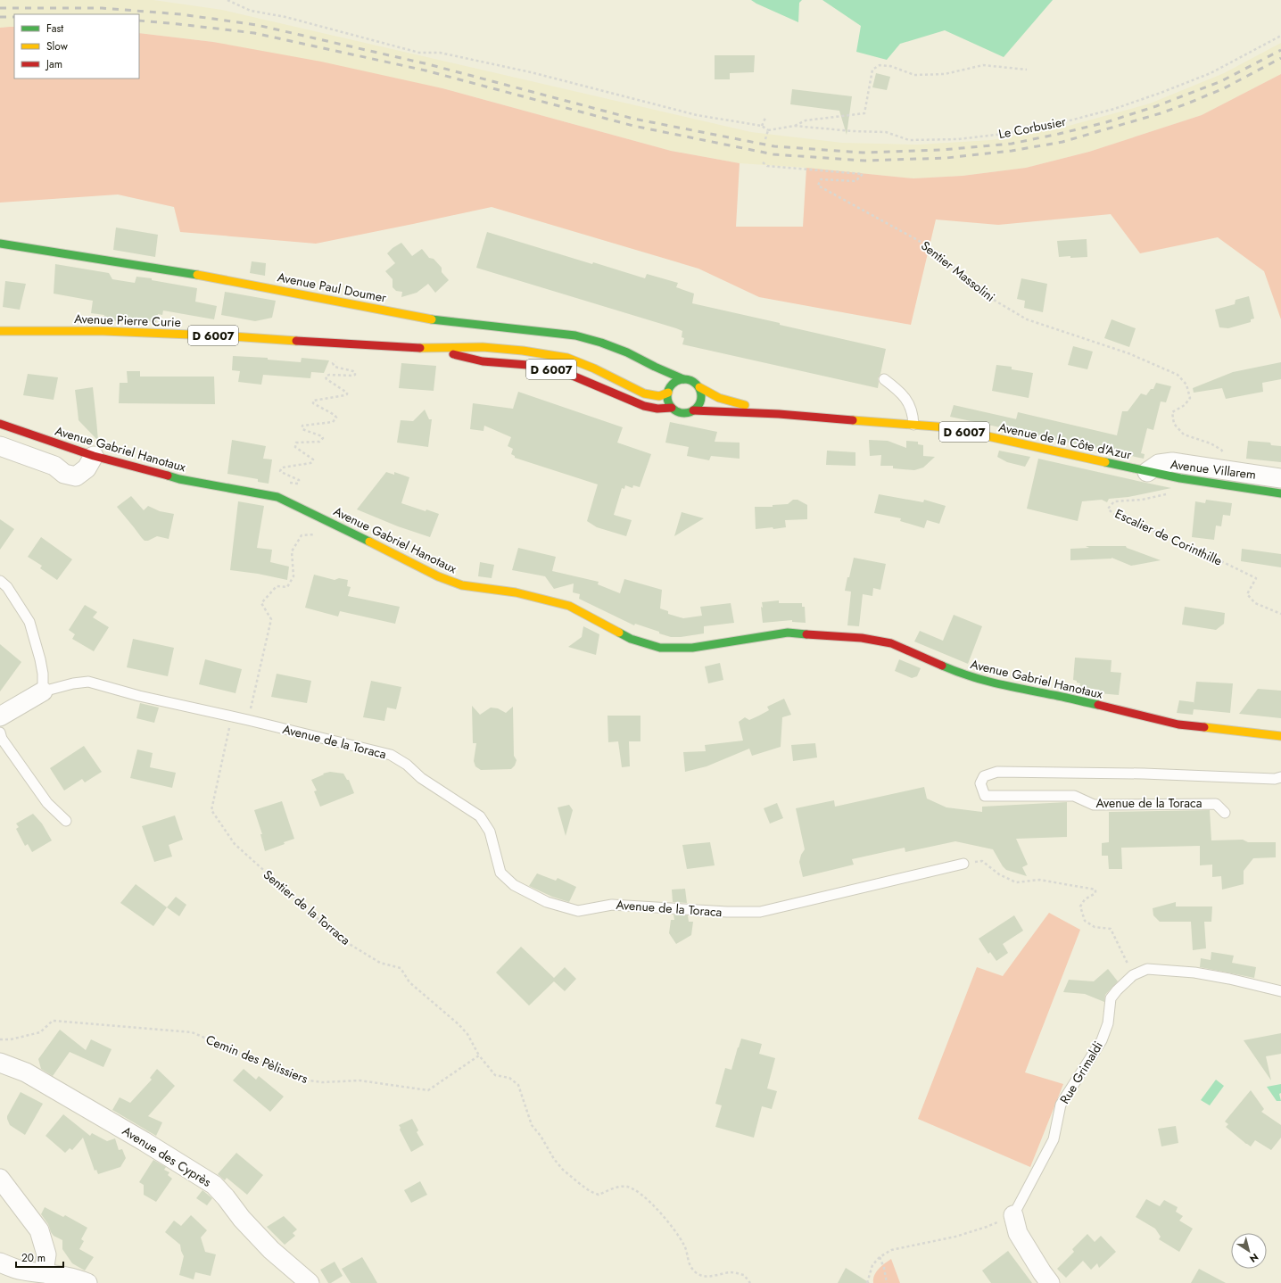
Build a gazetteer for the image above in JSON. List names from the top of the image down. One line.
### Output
{"streets":{"main road":["Avenue Paul Doumer","Avenue Pierre Curie","D 6007","Avenue de la Côte d'Azur","Avenue Gabriel Hanotaux"],"street":["Avenue Villarem","Avenue de la Toraca","Avenue des Cyprès"],"lane":["Rue Grimaldi"],"path":["Le Corbusier","Sentier Massolini","Escalier de Corinthille","Sentier de la Torraca","Cemin des Pèlissiers"]},"crossings":[["Avenue Paul Doumer","Avenue Pierre Curie"],["Avenue Paul Doumer","Avenue de la Côte d'Azur"],["Avenue Pierre Curie","Avenue de la Côte d'Azur"],["Avenue de la Côte d'Azur","Avenue Villarem"],["Avenue de la Toraca","Sentier de la Torraca"],["Sentier de la Torraca","Cemin des Pèlissiers"]],"legend":["Fast","Slow","Jam"],"scale_bar":"20 m","north":"bottom right"}
